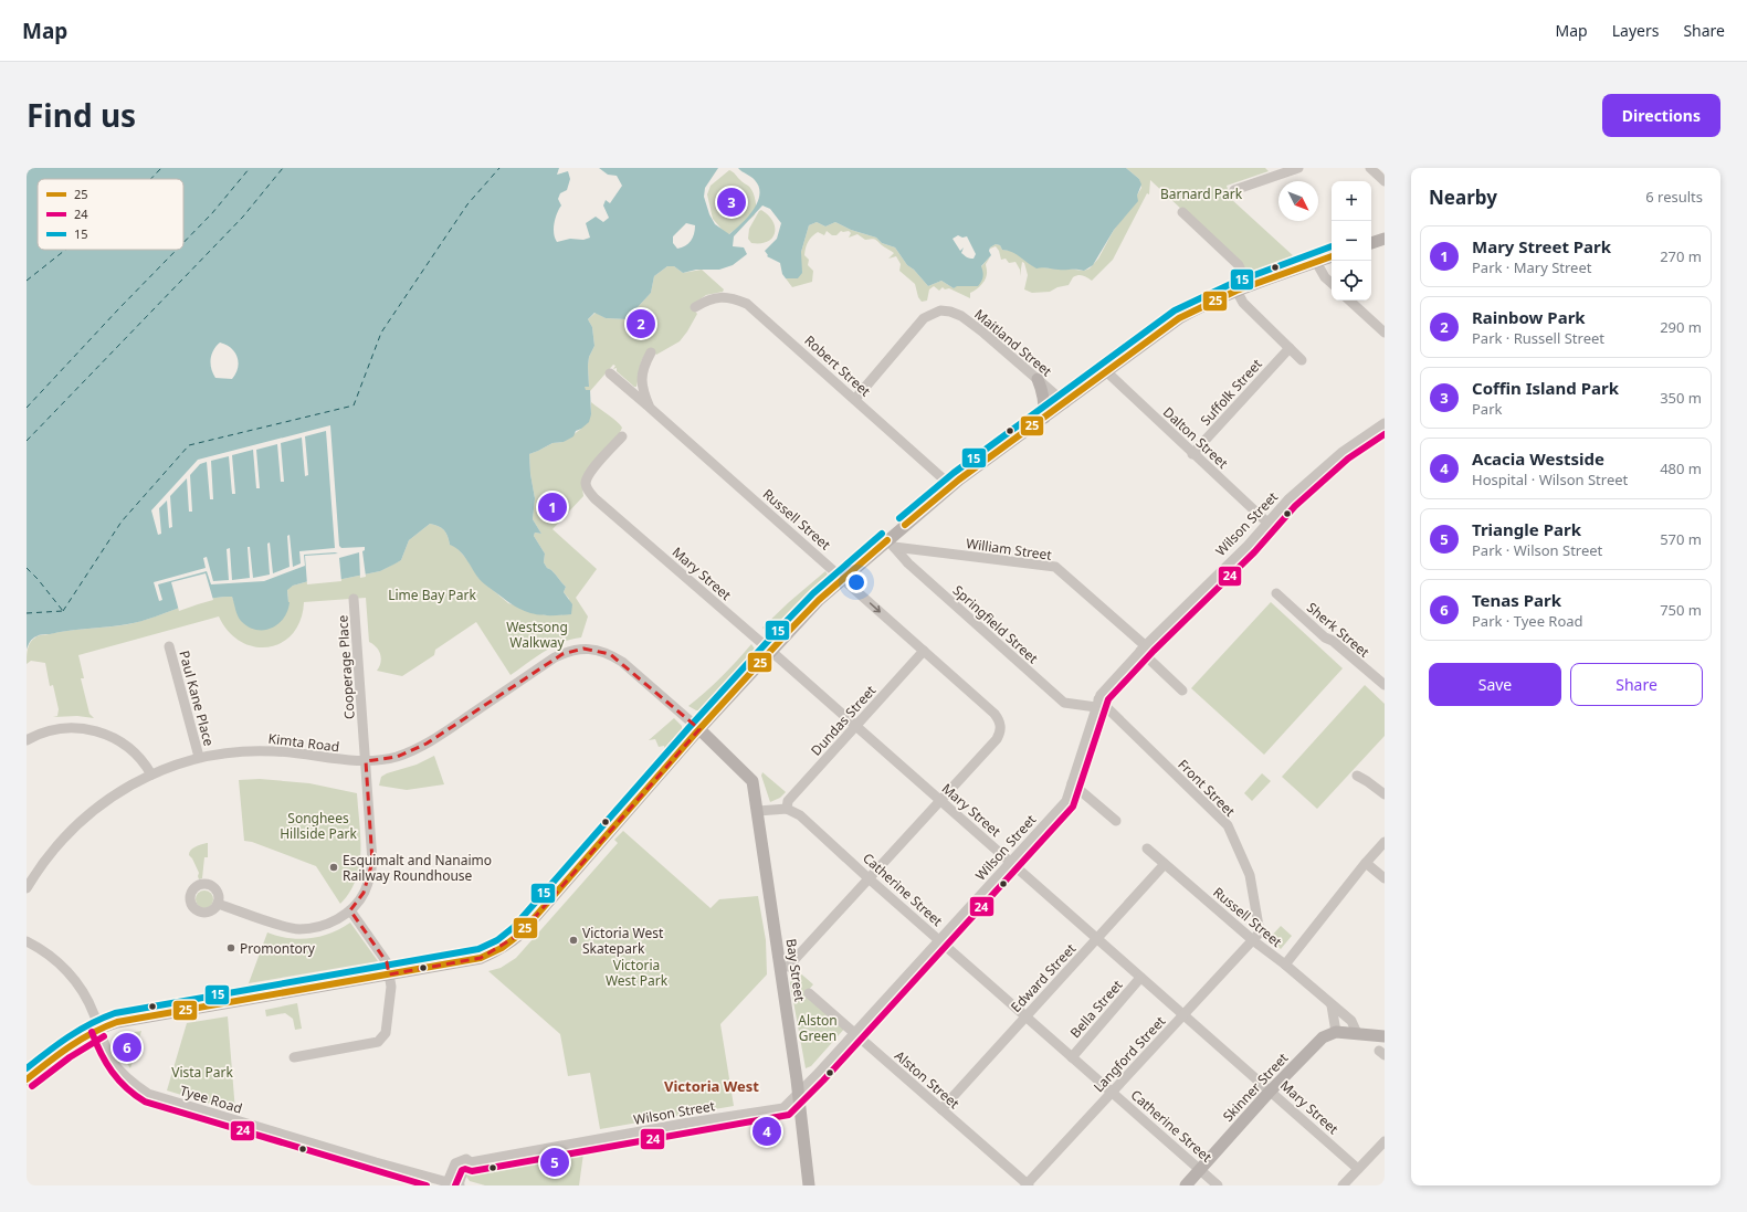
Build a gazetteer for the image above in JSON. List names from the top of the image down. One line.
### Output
{"streets":{"main road":["Bay Street","Skinner Street"],"street":["Maitland Street","Robert Street","Suffolk Street","Dalton Street","Russell Street","Wilson Street","William Street","Mary Street","Springfield Street","Sherk Street","Cooperage Place","Paul Kane Place","Dundas Street","Kimta Road","Front Street","Catherine Street","Edward Street","Bella Street","Langford Street","Alston Street","Tyee Road"]},"crossings":[["Maitland Street","Robert Street"],["Suffolk Street","Dalton Street"],["Dalton Street","Wilson Street"],["Russell Street","Mary Street"],["Russell Street","Dundas Street"],["Russell Street","Front Street"],["Russell Street","Edward Street"],["Russell Street","Langford Street"],["Wilson Street","William Street"],["Wilson Street","Mary Street"],["Wilson Street","Springfield Street"],["Wilson Street","Front Street"],["Wilson Street","Catherine Street"],["Wilson Street","Bay Street"],["Wilson Street","Alston Street"],["Wilson Street","Tyee Road"],["William Street","Springfield Street"],["Mary Street","Dundas Street"],["Mary Street","Edward Street"],["Mary Street","Bella Street"],["Mary Street","Langford Street"],["Mary Street","Skinner Street"],["Springfield Street","Front Street"],["Cooperage Place","Kimta Road"],["Paul Kane Place","Kimta Road"],["Dundas Street","Catherine Street"],["Front Street","Langford Street"],["Catherine Street","Edward Street"],["Catherine Street","Bella Street"],["Catherine Street","Langford Street"],["Catherine Street","Skinner Street"],["Edward Street","Alston Street"],["Langford Street","Alston Street"]],"districts":["Victoria West"],"parks":["Barnard Park","Lime Bay Park","Westsong Walkway","Songhees Hillside Park","Victoria West Park","Alston Green","Vista Park"],"places":["Esquimalt and Nanaimo Railway Roundhouse","Victoria West Skatepark","Promontory"],"lines":["transit line 15","transit line 25","transit line 24"],"legend":["25","24","15"],"north":"bottom right","page":{"header":"Map","nav":["Map","Layers","Share"],"title":"Find us","buttons":["Directions",["Save","Share"]],"heading":["Nearby","6 results"],"map_buttons":["+","−"],"pins":["3","2","1","6","4","5"],"list":[{"mark":"1","name":"Mary Street Park","note":"Park · Mary Street","value":"270 m"},{"mark":"2","name":"Rainbow Park","note":"Park · Russell Street","value":"290 m"},{"mark":"3","name":"Coffin Island Park","note":"Park","value":"350 m"},{"mark":"4","name":"Acacia Westside","note":"Hospital · Wilson Street","value":"480 m"},{"mark":"5","name":"Triangle Park","note":"Park · Wilson Street","value":"570 m"},{"mark":"6","name":"Tenas Park","note":"Park · Tyee Road","value":"750 m"}]}}
